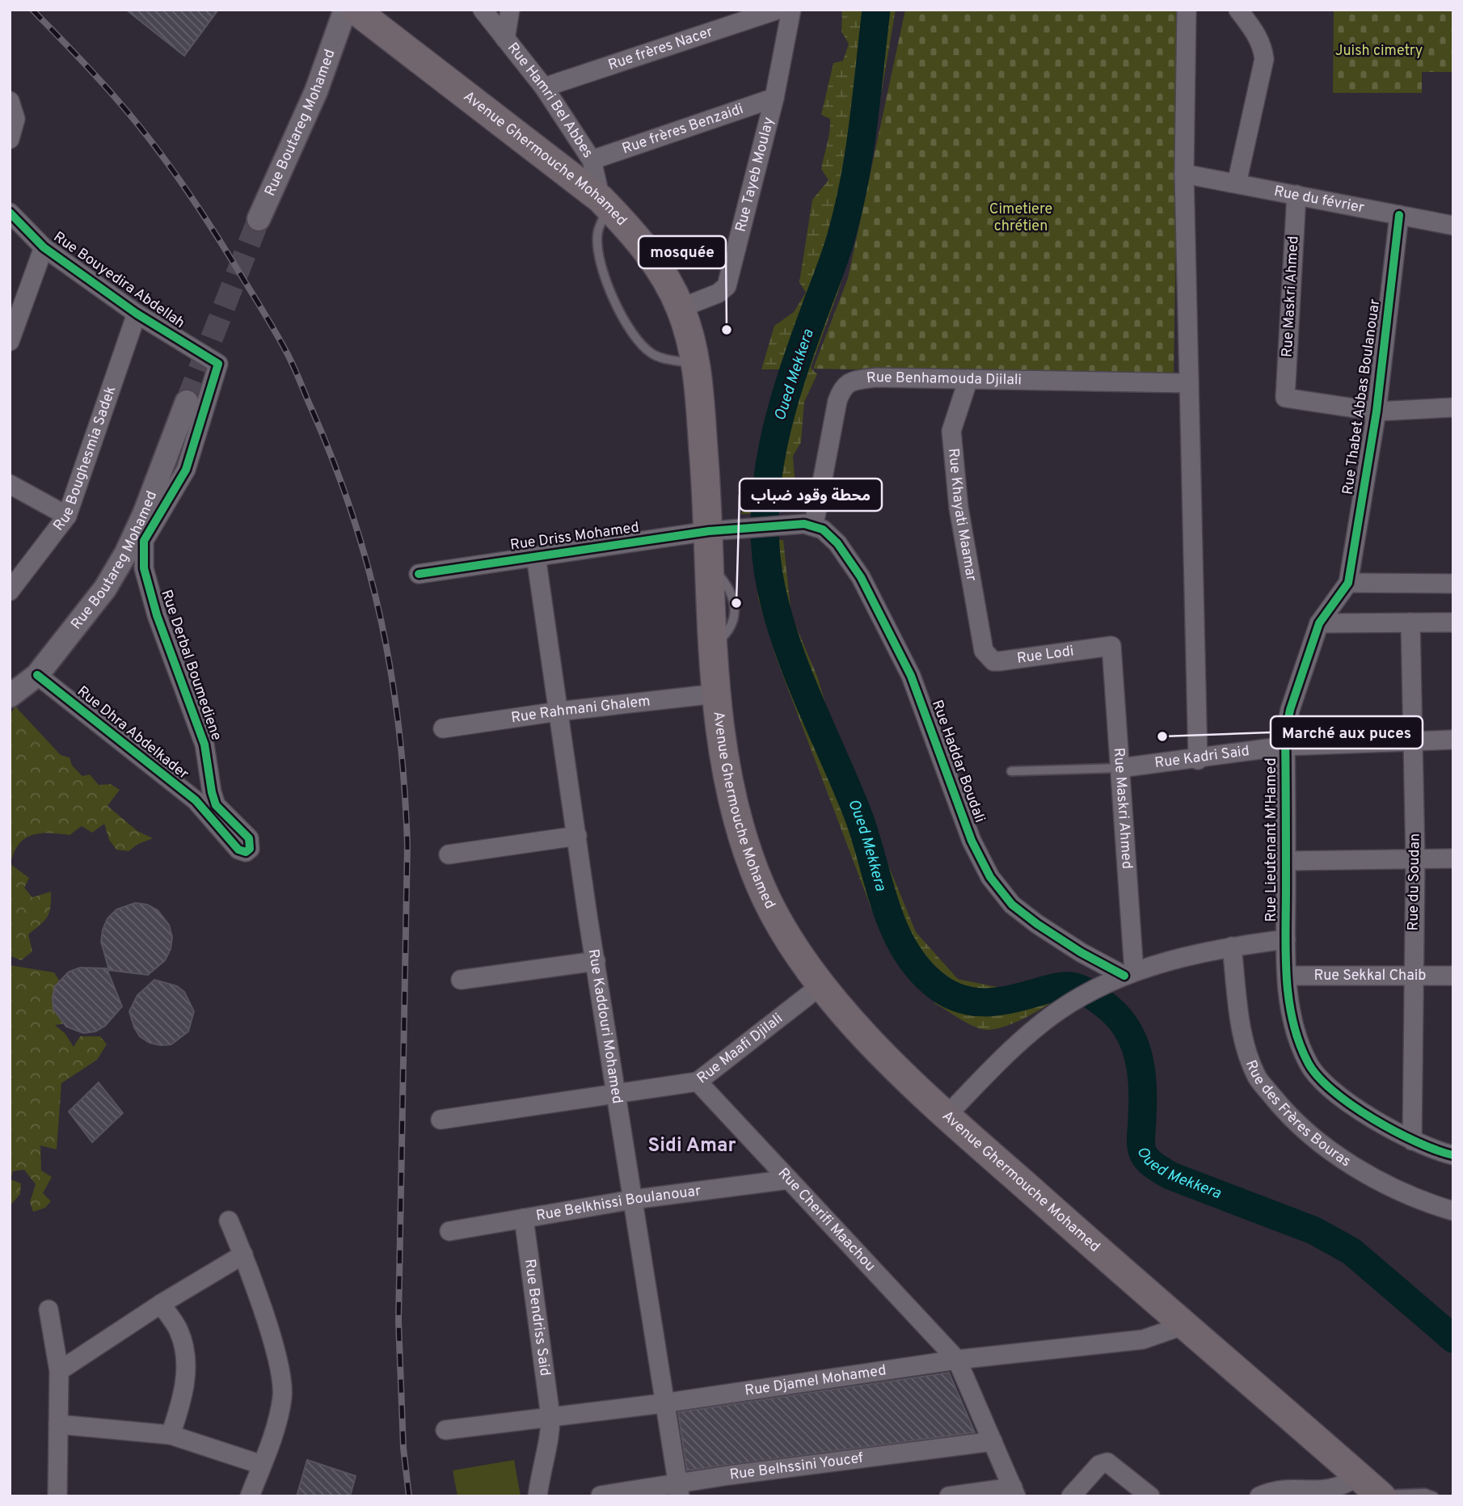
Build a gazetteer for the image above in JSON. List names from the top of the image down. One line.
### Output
{"streets":{"main road":["Avenue Ghermouche Mohamed"],"street":["Rue frères Nacer","Rue Hamri Bel Abbes","Rue Boutareg Mohamed","Rue frères Benzaidi","Rue Tayeb Moulay","Rue du février","Rue Bouyedira Abdellah","Rue Maskri Ahmed","Rue Benhamouda Djilali","Rue Thabet Abbas Boulanouar","Rue Boughesmia Sadek","Rue Khayati Maamar","Rue Driss Mohamed","Rue Lodi","Rue Derbal Boumediene","Rue Rahmani Ghalem","Rue Dhra Abdelkader","Rue Kadri Said","Rue Haddar Boudali","Rue Lieutenant M'Hamed","Rue du Soudan","Rue Sekkal Chaib","Rue Kaddouri Mohamed","Rue Maafi Djilali","Rue des Frères Bouras","Rue Belkhissi Boulanouar","Rue Cherifi Maachou","Rue Bendriss Said","Rue Djamel Mohamed","Rue Belhssini Youcef"]},"crossings":[["Rue frères Nacer","Rue Hamri Bel Abbes"],["Rue Hamri Bel Abbes","Rue frères Benzaidi"],["Rue Hamri Bel Abbes","Avenue Ghermouche Mohamed"],["Rue Boutareg Mohamed","Avenue Ghermouche Mohamed"],["Rue Boutareg Mohamed","Rue Dhra Abdelkader"],["Rue frères Benzaidi","Rue Tayeb Moulay"],["Avenue Ghermouche Mohamed","Rue Tayeb Moulay"],["Avenue Ghermouche Mohamed","Rue Driss Mohamed"],["Avenue Ghermouche Mohamed","Rue Rahmani Ghalem"],["Avenue Ghermouche Mohamed","Rue Maafi Djilali"],["Avenue Ghermouche Mohamed","Rue Djamel Mohamed"],["Rue du février","Rue Maskri Ahmed"],["Rue du février","Rue Thabet Abbas Boulanouar"],["Rue Bouyedira Abdellah","Rue Boughesmia Sadek"],["Rue Bouyedira Abdellah","Rue Derbal Boumediene"],["Rue Maskri Ahmed","Rue Thabet Abbas Boulanouar"],["Rue Maskri Ahmed","Rue Lodi"],["Rue Maskri Ahmed","Rue Kadri Said"],["Rue Maskri Ahmed","Rue Haddar Boudali"],["Rue Benhamouda Djilali","Rue Khayati Maamar"],["Rue Benhamouda Djilali","Rue Driss Mohamed"],["Rue Benhamouda Djilali","Rue Haddar Boudali"],["Rue Thabet Abbas Boulanouar","Rue Lieutenant M'Hamed"],["Rue Khayati Maamar","Rue Lodi"],["Rue Driss Mohamed","Rue Haddar Boudali"],["Rue Driss Mohamed","Rue Kaddouri Mohamed"],["Rue Derbal Boumediene","Rue Dhra Abdelkader"],["Rue Rahmani Ghalem","Rue Kaddouri Mohamed"],["Rue Kadri Said","Rue Lieutenant M'Hamed"],["Rue Kadri Said","Rue du Soudan"],["Rue Lieutenant M'Hamed","Rue du Soudan"],["Rue Lieutenant M'Hamed","Rue Sekkal Chaib"],["Rue du Soudan","Rue Sekkal Chaib"],["Rue Kaddouri Mohamed","Rue Maafi Djilali"],["Rue Kaddouri Mohamed","Rue Belkhissi Boulanouar"],["Rue Kaddouri Mohamed","Rue Djamel Mohamed"],["Rue Kaddouri Mohamed","Rue Belhssini Youcef"],["Rue Maafi Djilali","Rue Cherifi Maachou"],["Rue Belkhissi Boulanouar","Rue Cherifi Maachou"],["Rue Belkhissi Boulanouar","Rue Bendriss Said"],["Rue Cherifi Maachou","Rue Djamel Mohamed"],["Rue Cherifi Maachou","Rue Belhssini Youcef"],["Rue Bendriss Said","Rue Djamel Mohamed"]],"districts":["Sidi Amar"],"water":["Oued Mekkera"],"parks":["Juish cimetry","Cimetiere chrétien"],"places":["mosquée","محطة وقود ضباب","Marché aux puces"]}
